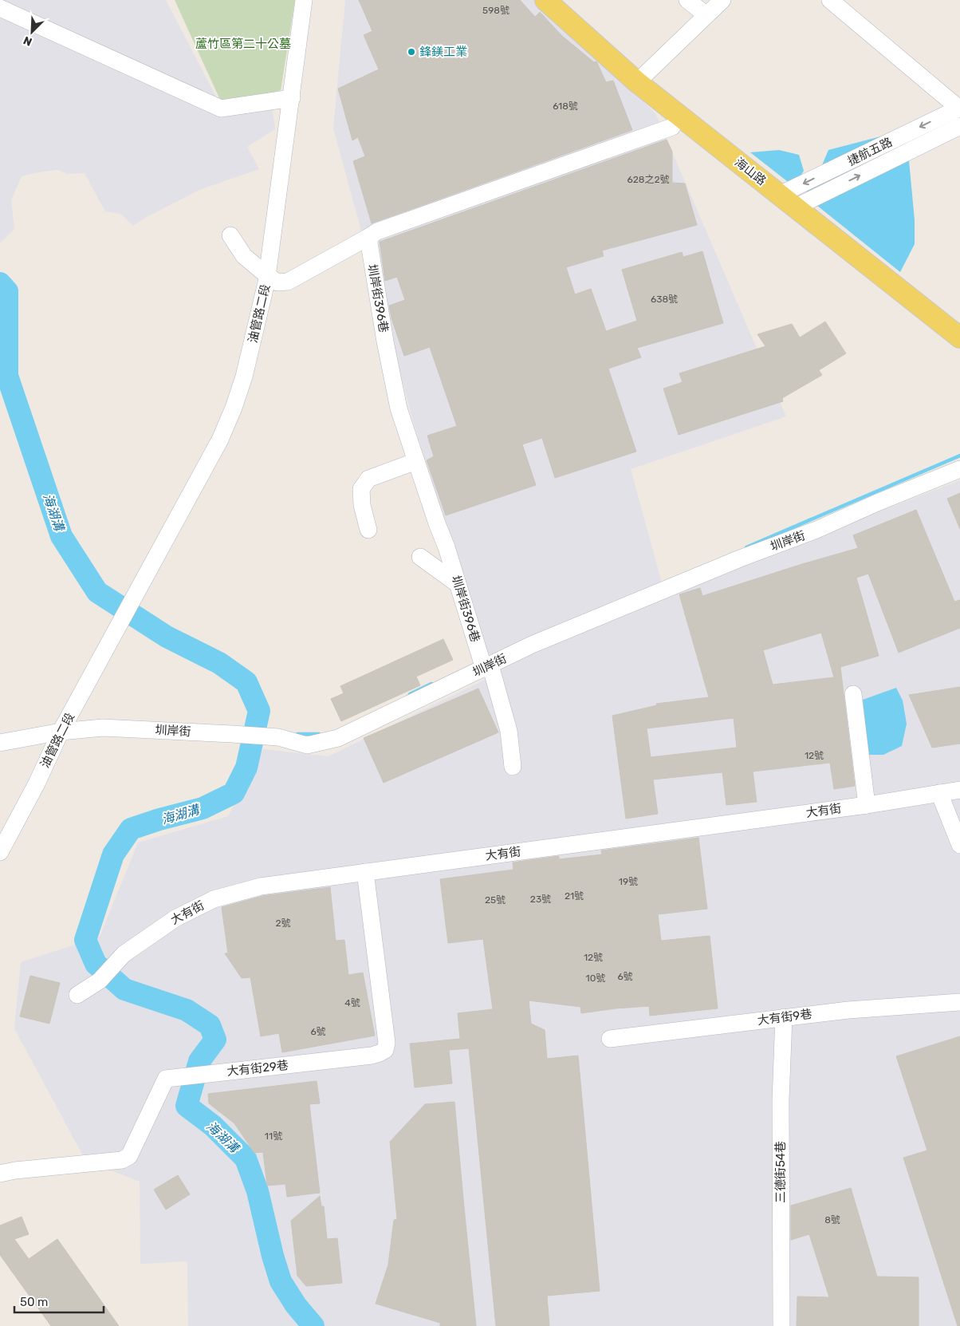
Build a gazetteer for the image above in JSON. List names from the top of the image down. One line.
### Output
{"streets":{"main road":["海山路"],"street":["捷航五路","圳岸街396巷","油管路二段","圳岸街","大有街","大有街9巷","大有街29巷","三德街54巷"]},"crossings":[["捷航五路","海山路"],["圳岸街396巷","圳岸街"],["油管路二段","圳岸街"],["大有街","大有街29巷"],["大有街9巷","三德街54巷"]],"water":["海湖溝"],"parks":["蘆竹區第二十公墓"],"places":["鋒鎂工業"],"house_numbers":["598號","618號","628之2號","638號","12號","19號","21號","23號","25號","2號","12號","6號","10號","4號","6號","11號","8號"],"scale_bar":"50 m","north":"bottom left"}
